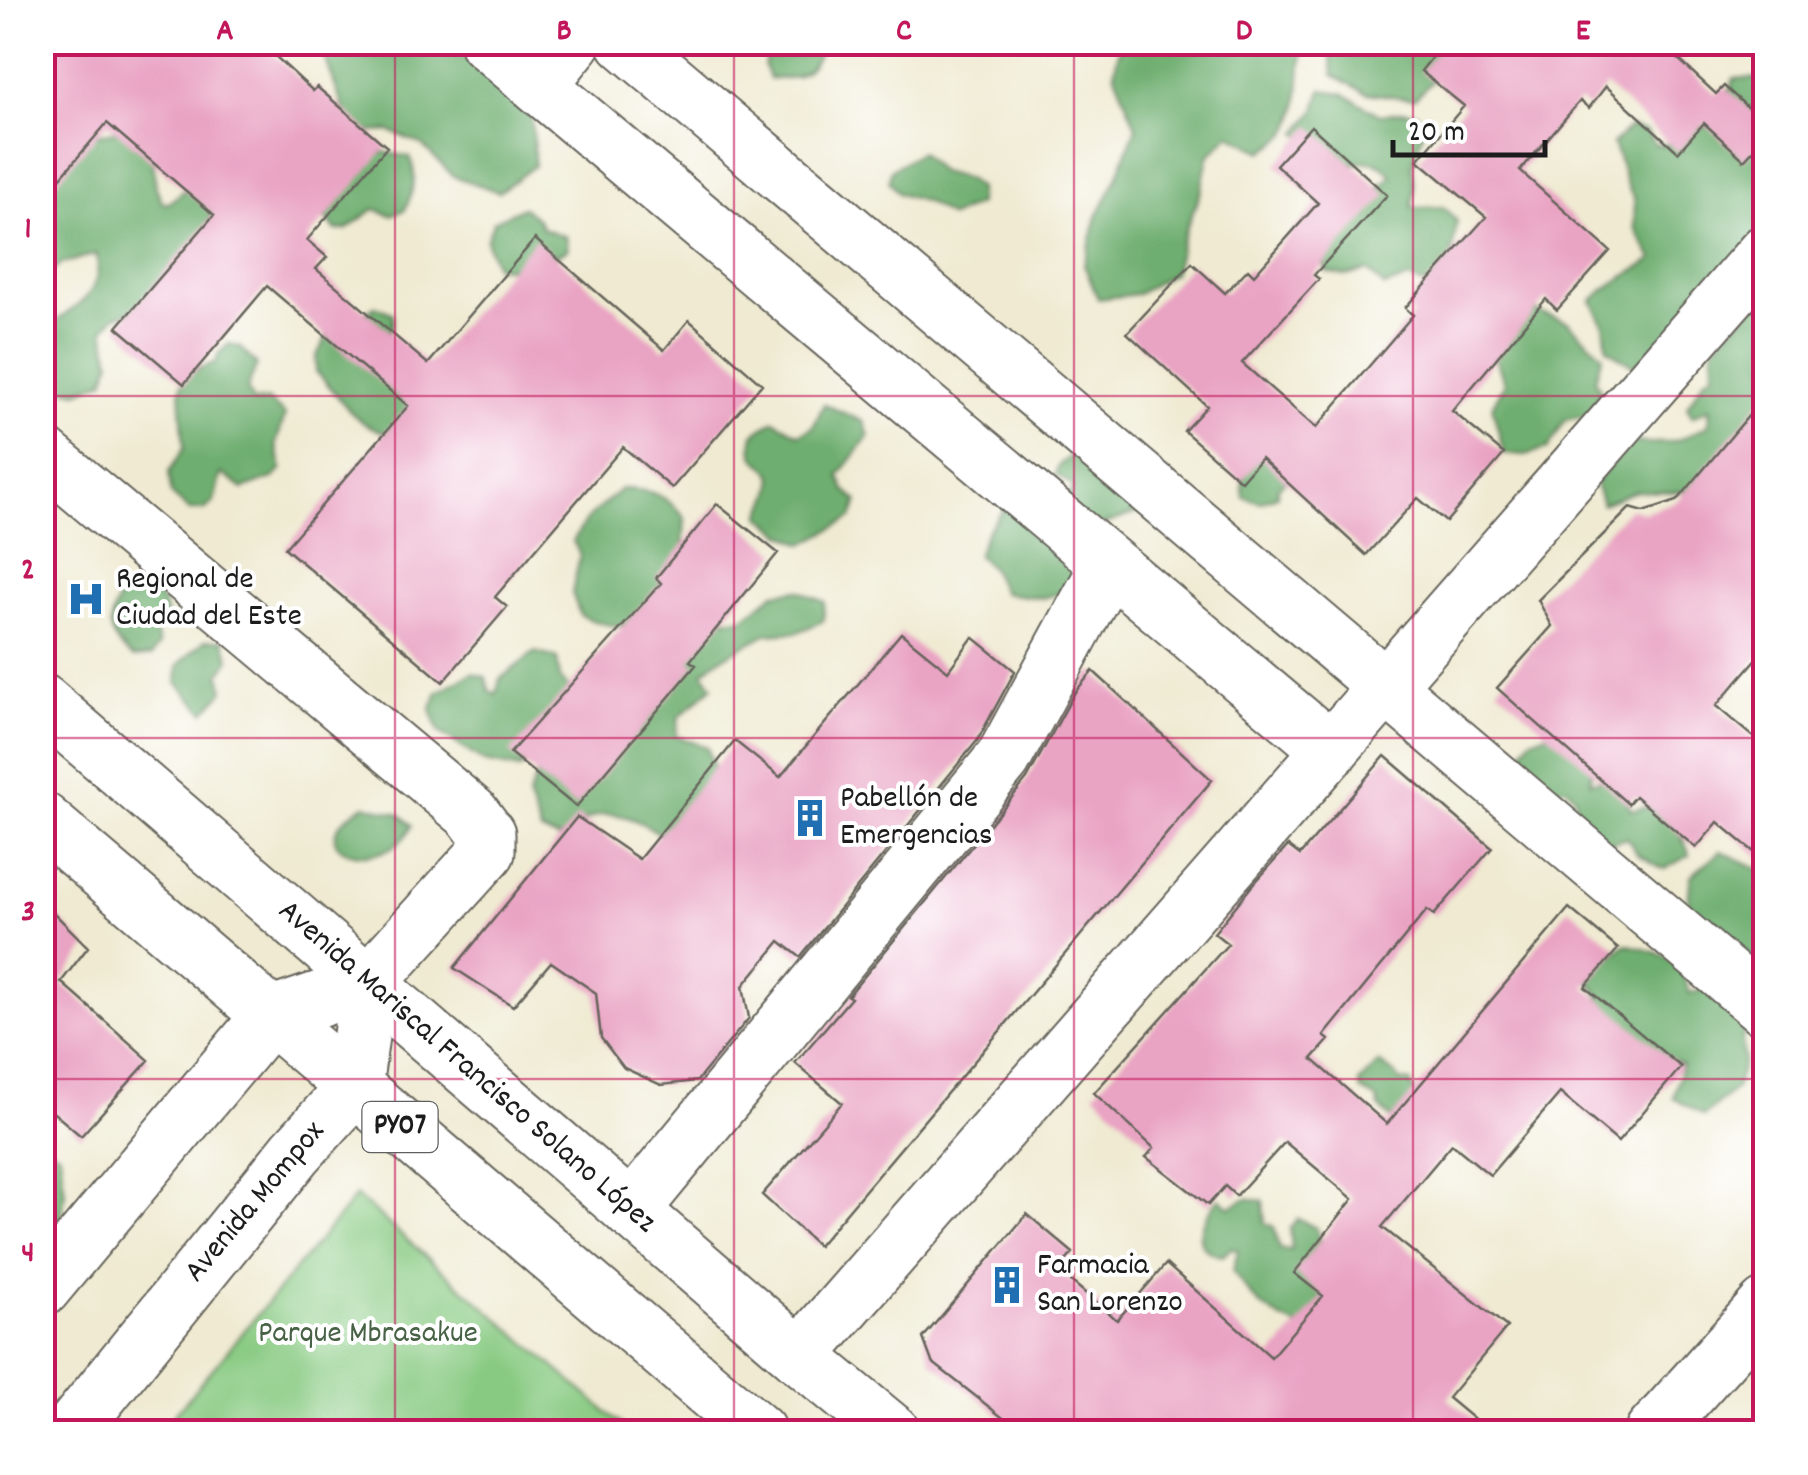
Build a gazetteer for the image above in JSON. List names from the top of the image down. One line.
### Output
{"streets":{"street":["Avenida Mariscal Francisco Solano López","PY07","Avenida Mompox"]},"crossings":[["PY07","Avenida Mompox"]],"parks":["Parque Mbrasakue"],"places":{"hospital":["Regional de Ciudad del Este"],"building":["Pabellón de Emergencias","Farmacia San Lorenzo"]},"scale_bar":"20 m","grid":{"columns":["A","B","C","D","E"],"rows":["1","2","3","4"]}}
